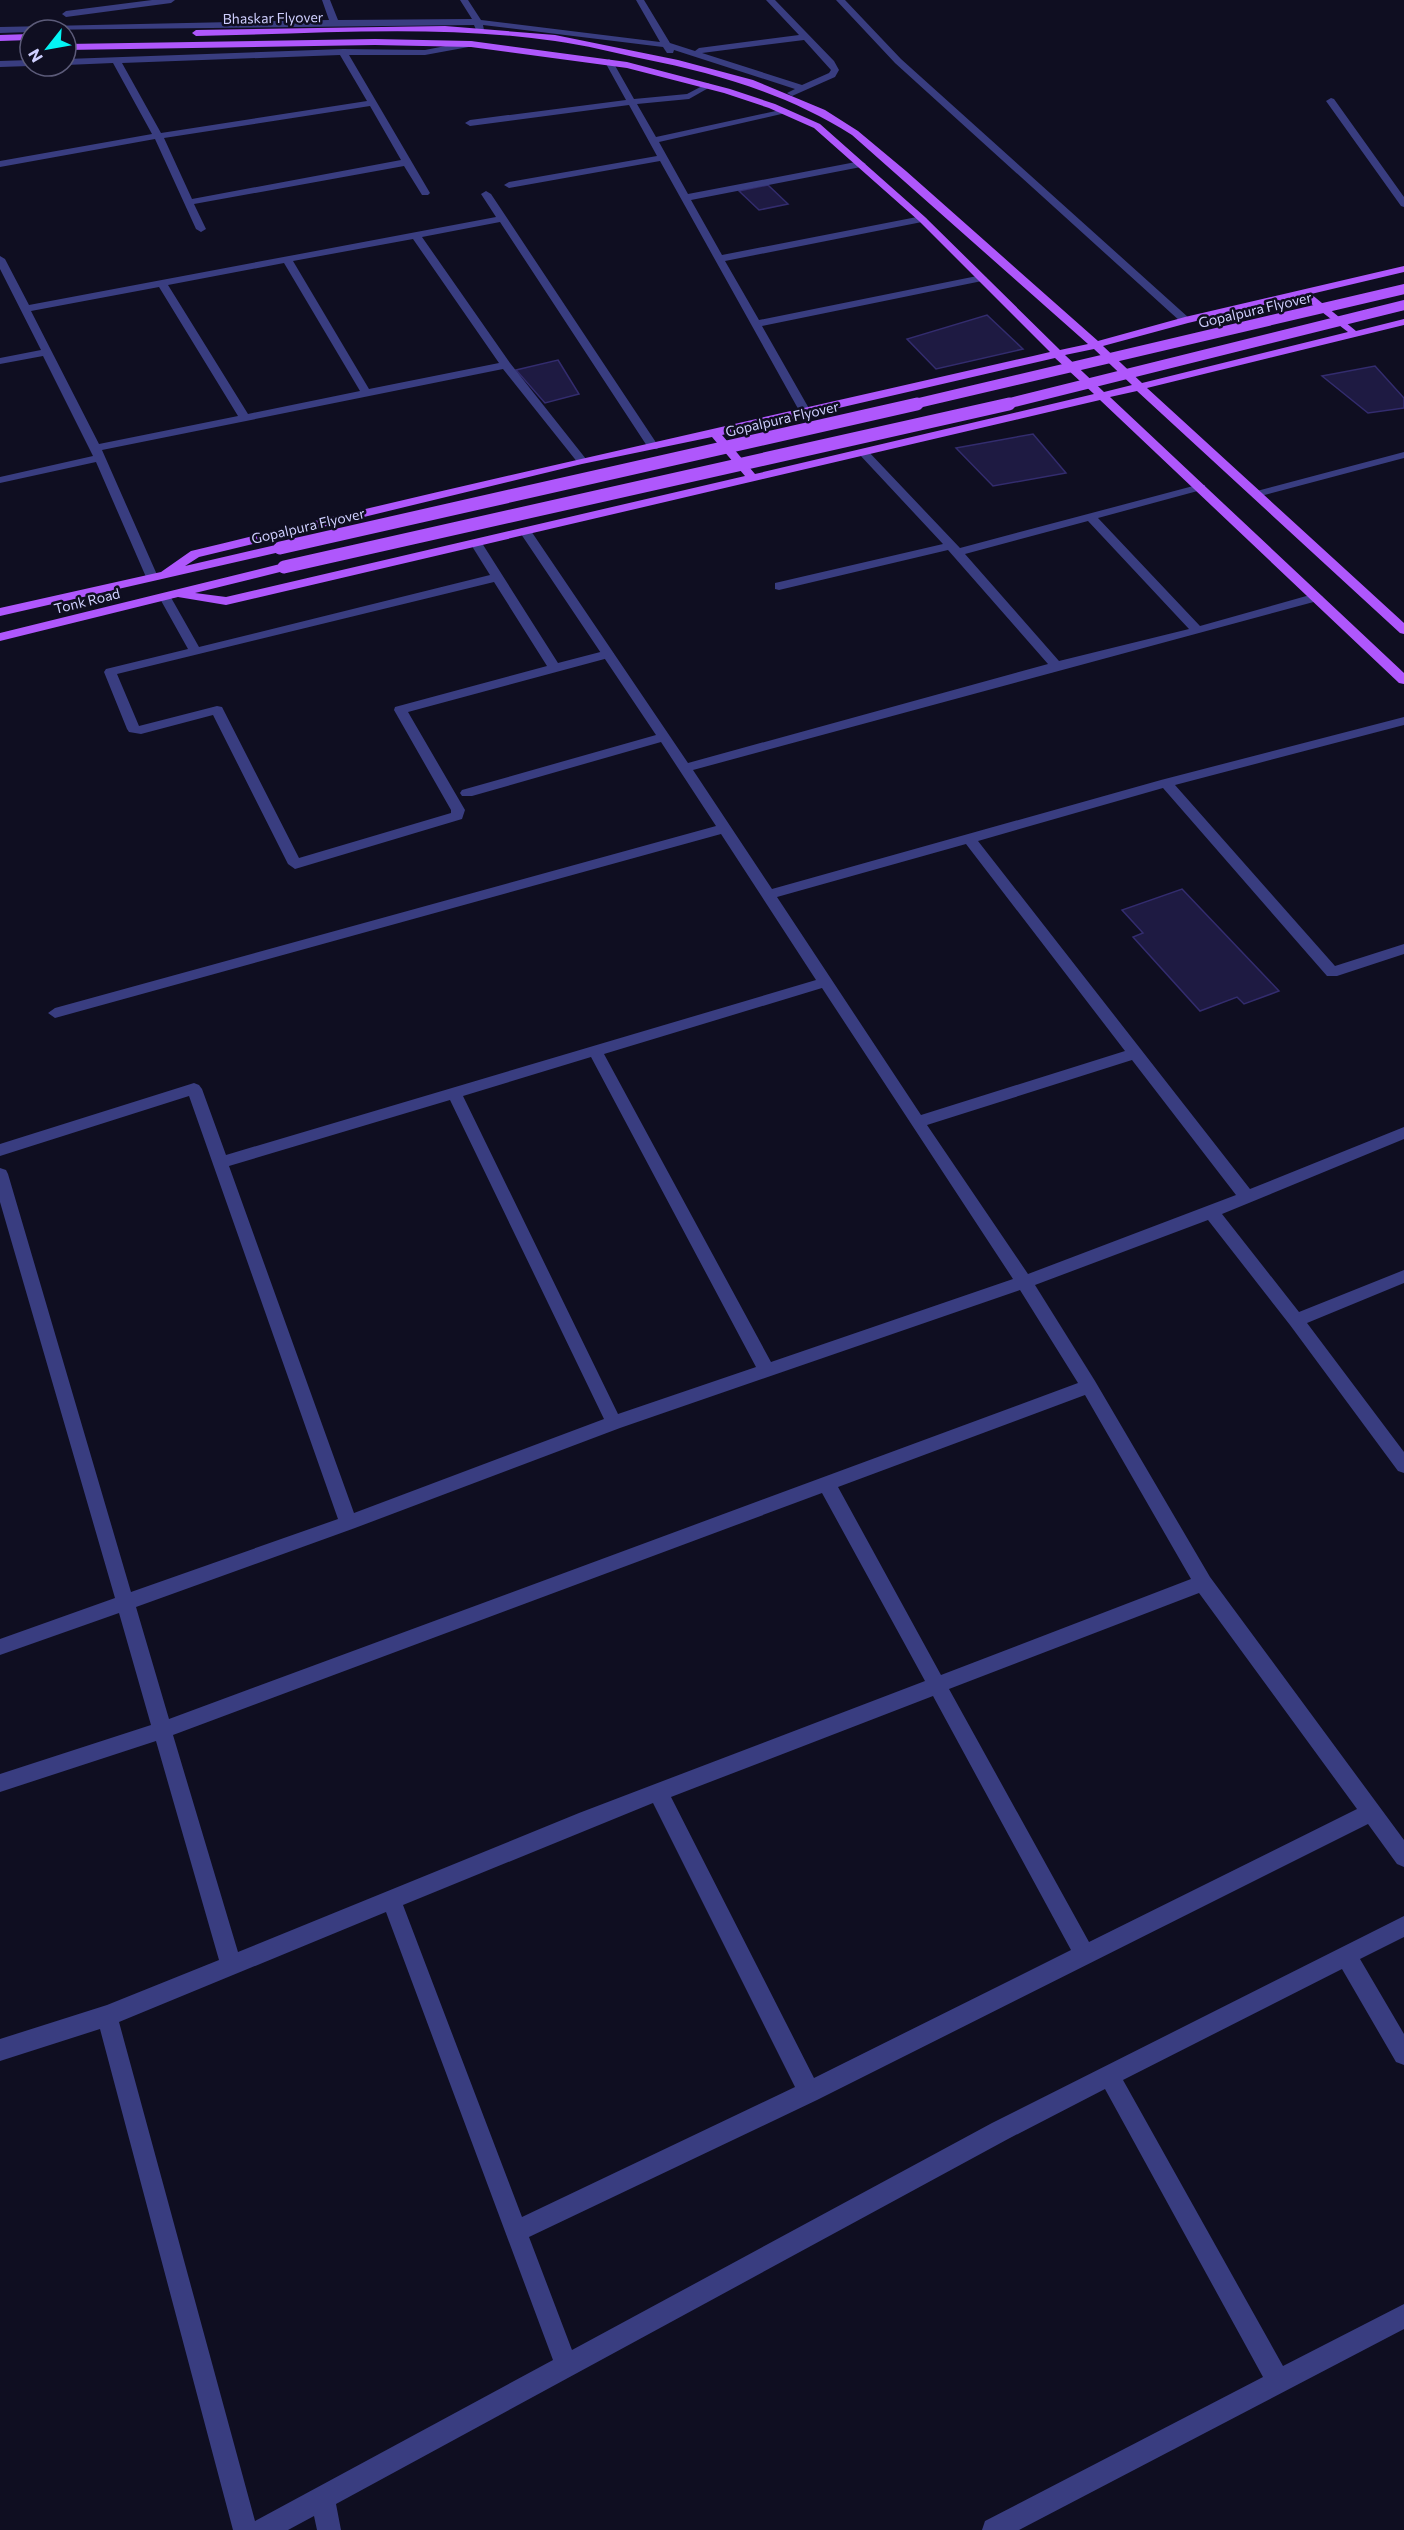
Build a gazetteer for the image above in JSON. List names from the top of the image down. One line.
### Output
{"streets":{"main road":["Bhaskar Flyover","Gopalpura Flyover","Tonk Road"]},"crossings":[["Gopalpura Flyover","Tonk Road"]],"north":"bottom left"}
